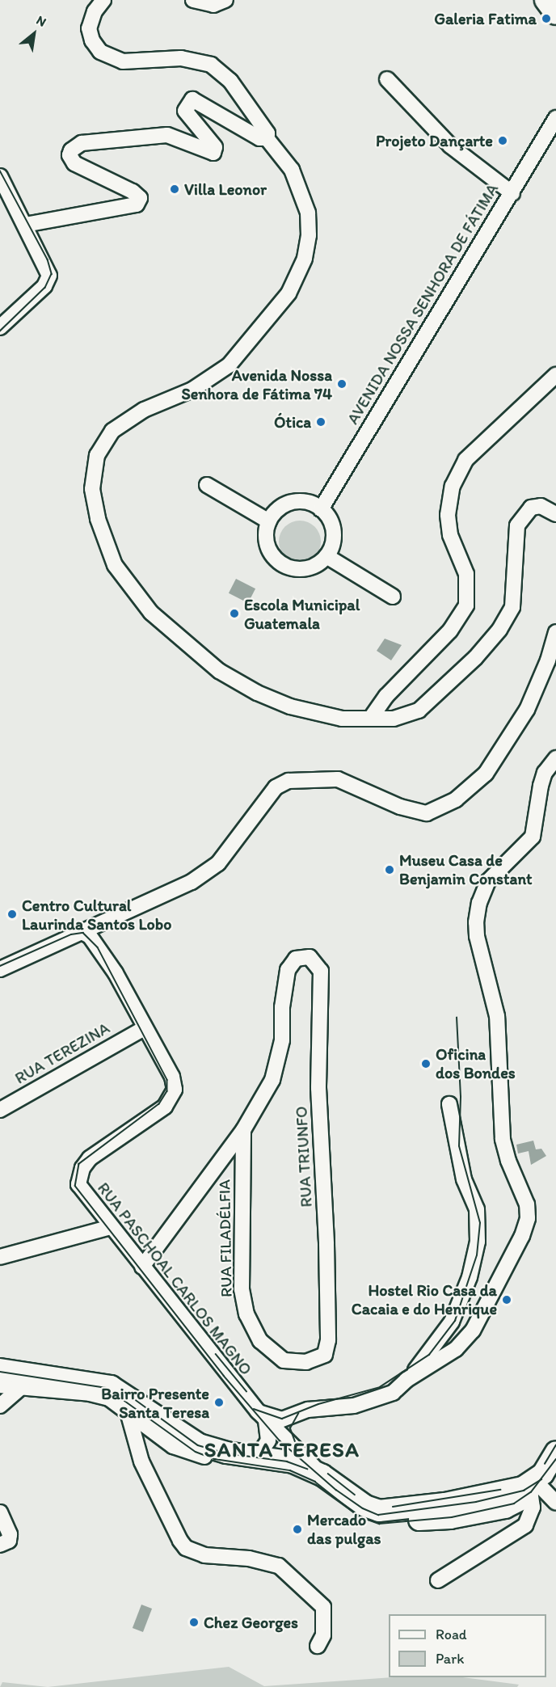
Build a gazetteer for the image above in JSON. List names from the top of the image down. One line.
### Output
{"streets":{"street":["AVENIDA NOSSA SENHORA DE FÁTIMA","RUA TEREZINA","RUA TRIUNFO","RUA FILADÉLFIA","RUA PASCHOAL CARLOS MAGNO"]},"crossings":[["RUA TEREZINA","RUA PASCHOAL CARLOS MAGNO"],["RUA TRIUNFO","RUA FILADÉLFIA"]],"districts":["SANTA TERESA"],"places":["Galeria Fatima","Projeto Dançarte","Villa Leonor","Avenida Nossa Senhora de Fátima 74","Ótica","Escola Municipal Guatemala","Museu Casa de Benjamin Constant","Centro Cultural Laurinda Santos Lobo","Oficina dos Bondes","Hostel Rio Casa da Cacaia e do Henrique","Bairro Presente Santa Teresa","Mercado das pulgas","Chez Georges"],"legend":["Road","Park"],"north":"top right"}
